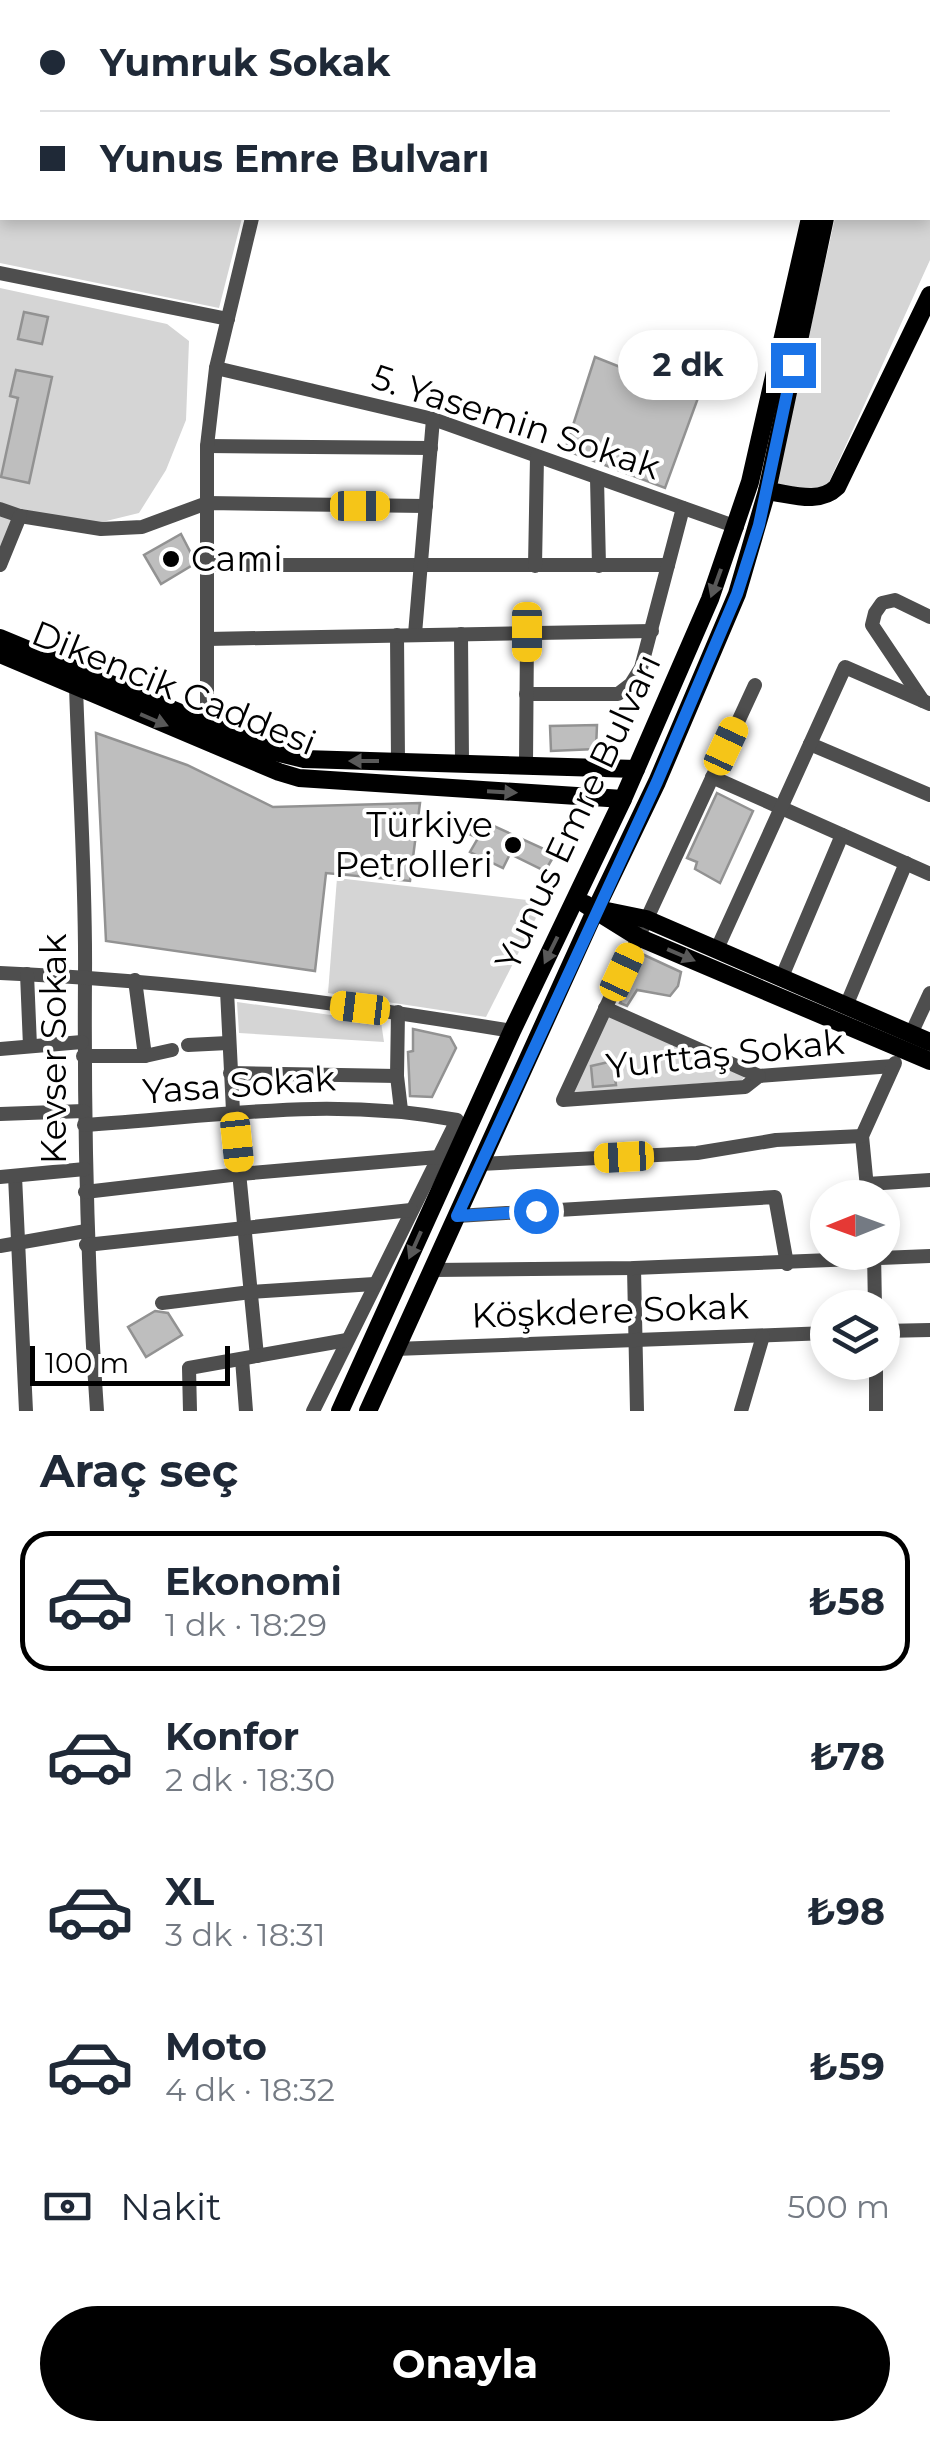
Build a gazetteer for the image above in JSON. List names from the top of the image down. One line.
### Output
{"streets":{"main road":["Dikencik Caddesi","Yunus Emre Bulvarı"],"street":["5. Yasemin Sokak","Kevser Sokak","Yurttaş Sokak","Yasa Sokak","Köşkdere Sokak"]},"crossings":[["5. Yasemin Sokak","Yunus Emre Bulvarı"],["Dikencik Caddesi","Yunus Emre Bulvarı"],["Dikencik Caddesi","Kevser Sokak"],["Yunus Emre Bulvarı","Köşkdere Sokak"],["Kevser Sokak","Yasa Sokak"]],"places":["Cami","Türkiye Petrolleri"],"scale_bar":"100 m","north":"left","page":{"banner":["Yumruk Sokak","Yunus Emre Bulvarı"],"bubble":"2 dk","scale":"100 m","heading":"Araç seç","list":[{"name":"Ekonomi","note":"1 dk · 18:29","value":"₺58"},{"name":"Konfor","note":"2 dk · 18:30","value":"₺78"},{"name":"XL","note":"3 dk · 18:31","value":"₺98"},{"name":"Moto","note":"4 dk · 18:32","value":"₺59"}],"pay":["Nakit","500 m"],"buttons":"Onayla"}}
